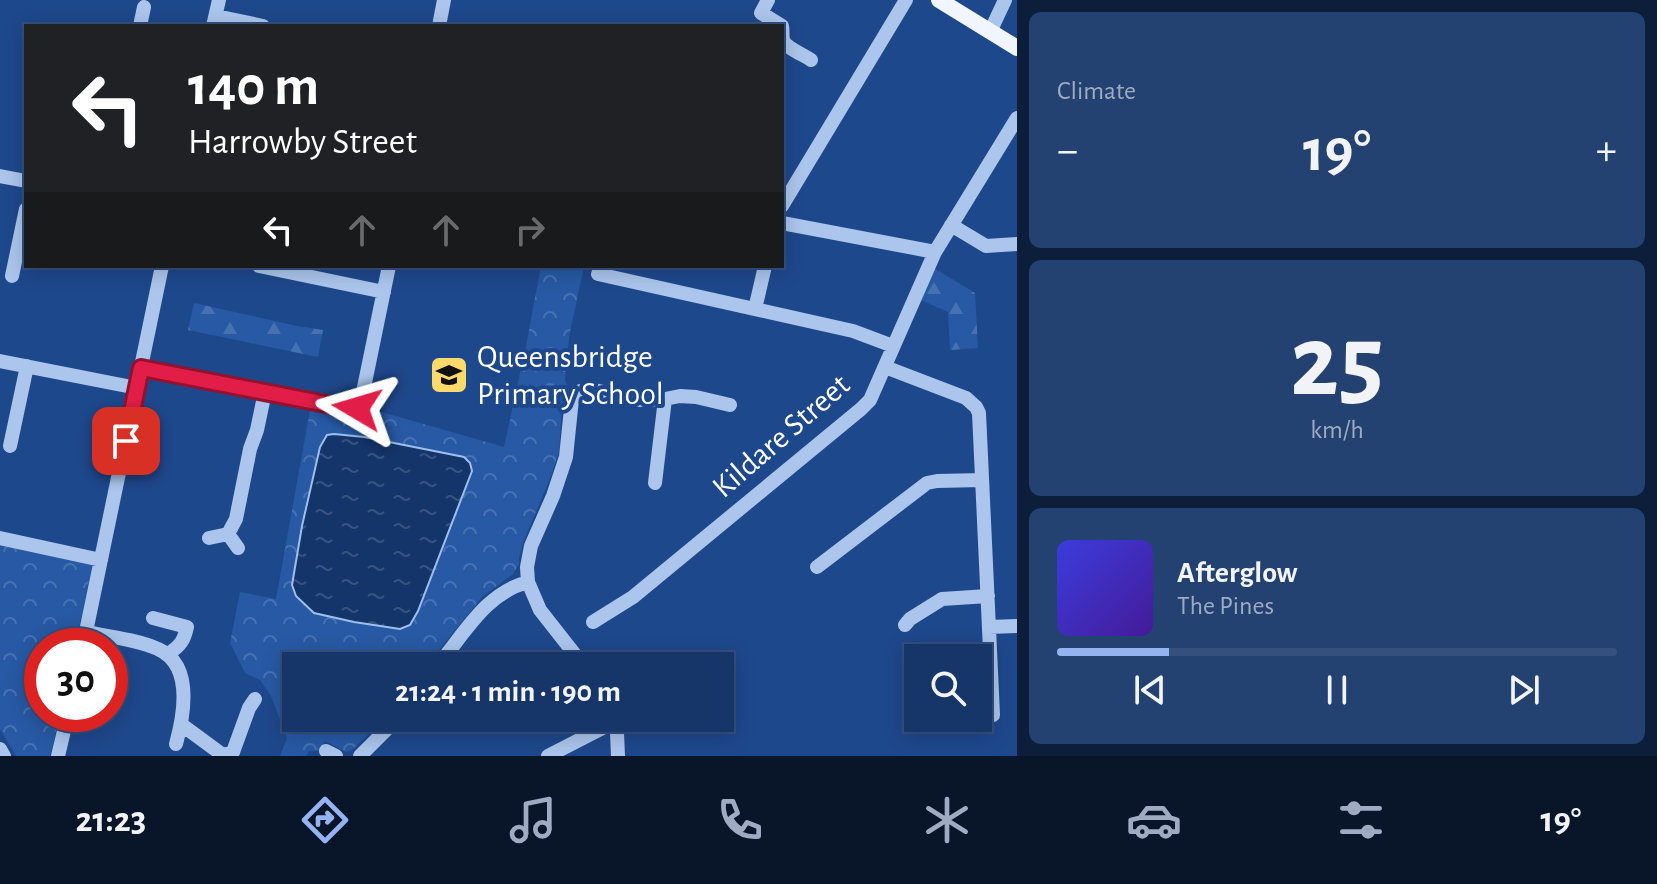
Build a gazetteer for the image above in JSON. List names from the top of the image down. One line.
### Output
{"streets":{"street":["Kildare Street"]},"places":{"school or university":["Queensbridge Primary School"]},"page":{"tile":["Climate",["25","km/h"]],"turn":["140 m","Harrowby Street"],"heat":["−","19°","+"],"song":["Afterglow","The Pines"],"limit":"30","trip":"21:24 · 1 min · 190 m","tabs":["21:23","19°"]}}
